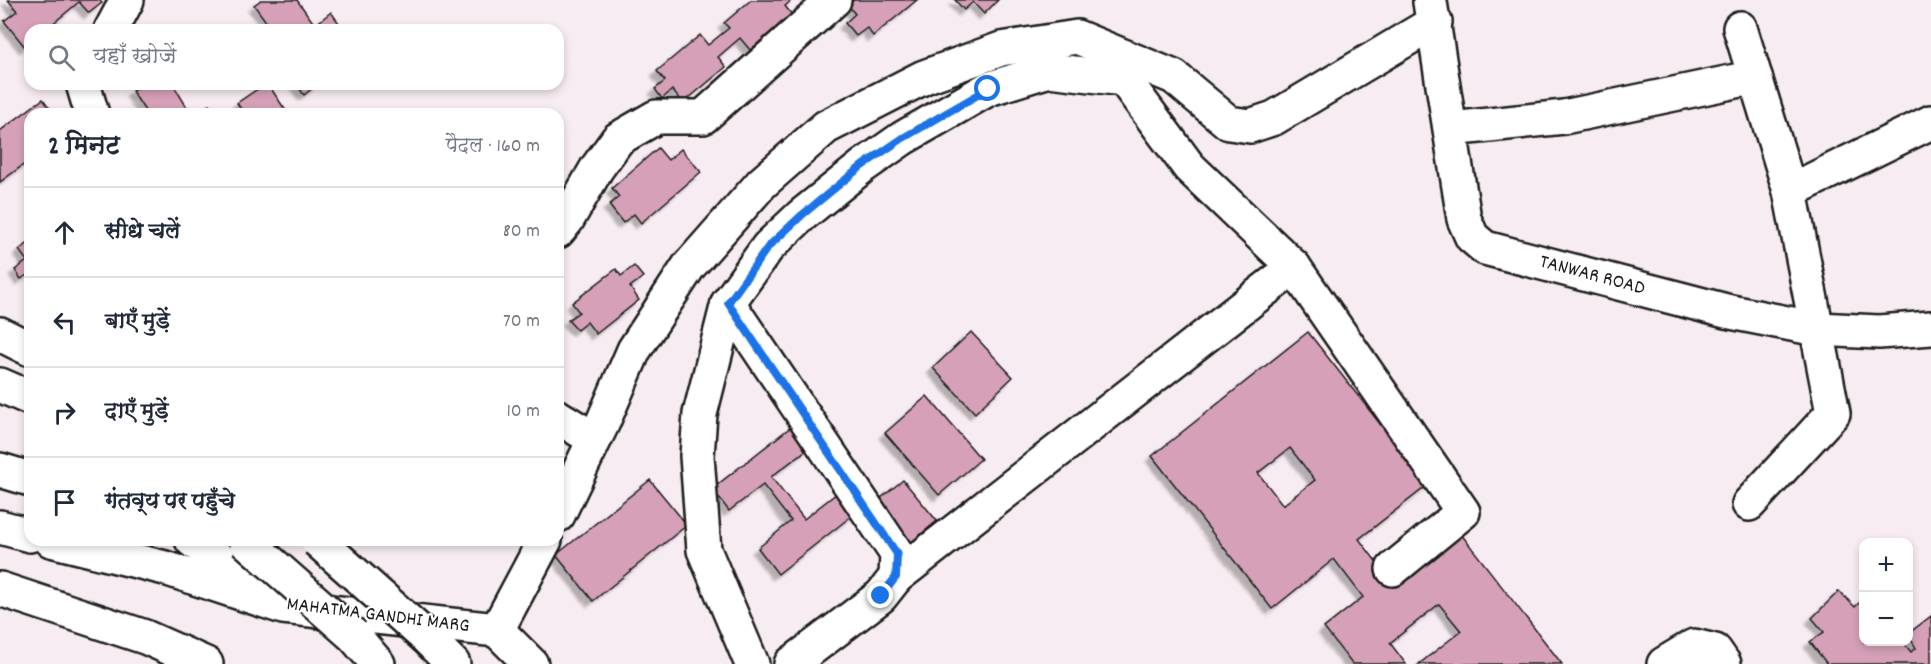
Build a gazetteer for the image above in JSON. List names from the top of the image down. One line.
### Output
{"streets":{"street":["TANWAR ROAD","MAHATMA GANDHI MARG"]},"page":{"search":"यहाँ खोजें","heading":["2 मिनट","पैदल · 160 m"],"list":[["सीधे चलें","80 m"],["बाएँ मुड़ें","70 m"],["दाएँ मुड़ें","10 m"],"गंतव्य पर पहुँचे"],"map_buttons":["+","−"]}}
